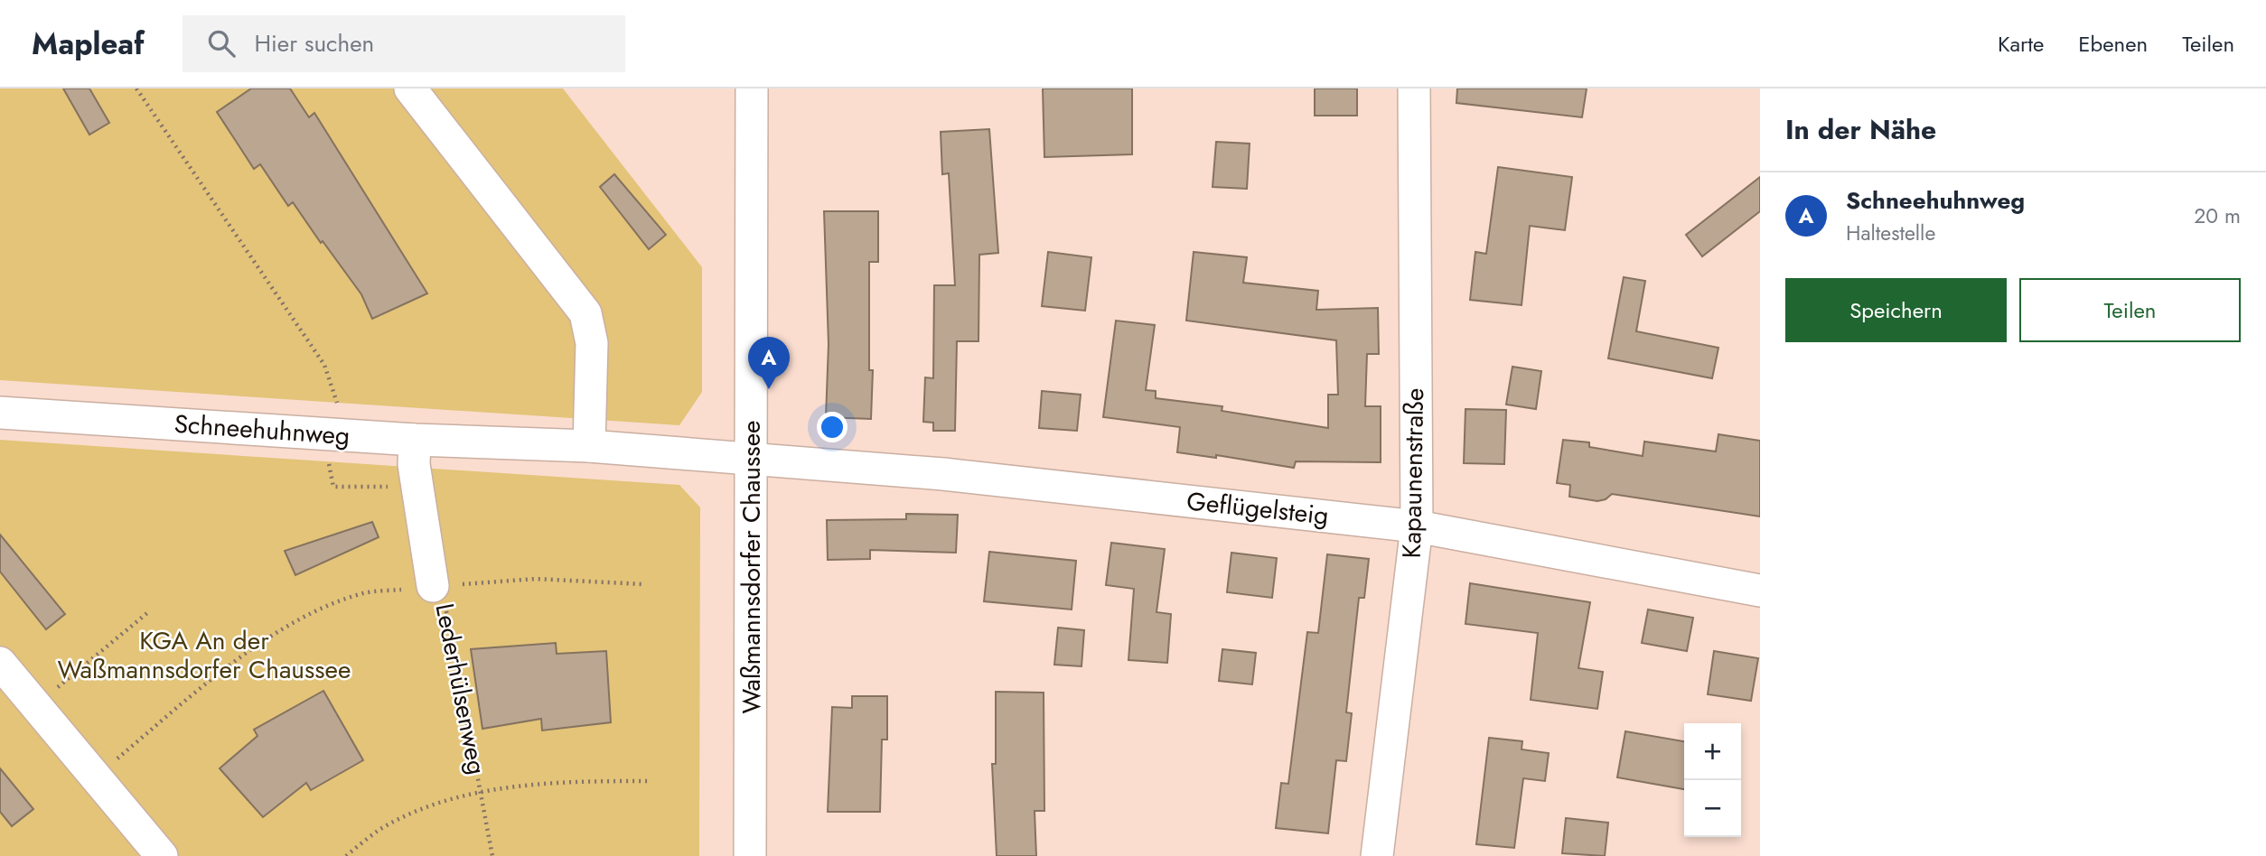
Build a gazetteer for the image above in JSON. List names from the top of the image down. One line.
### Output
{"streets":{"street":["Schneehuhnweg","Kapaunenstraße","Geflügelsteig","Waßmannsdorfer Chaussee","Lederhülsenweg"]},"crossings":[["Schneehuhnweg","Geflügelsteig"],["Schneehuhnweg","Waßmannsdorfer Chaussee"],["Schneehuhnweg","Lederhülsenweg"],["Kapaunenstraße","Geflügelsteig"],["Geflügelsteig","Waßmannsdorfer Chaussee"]],"parks":["KGA An der Waßmannsdorfer Chaussee"],"page":{"header":"Mapleaf","search":"Hier suchen","nav":["Karte","Ebenen","Teilen"],"heading":"In der Nähe","list":[{"mark":"A","name":"Schneehuhnweg","note":"Haltestelle","value":"20 m"}],"buttons":["Speichern","Teilen"],"pins":"A","map_buttons":["+","−"]}}
